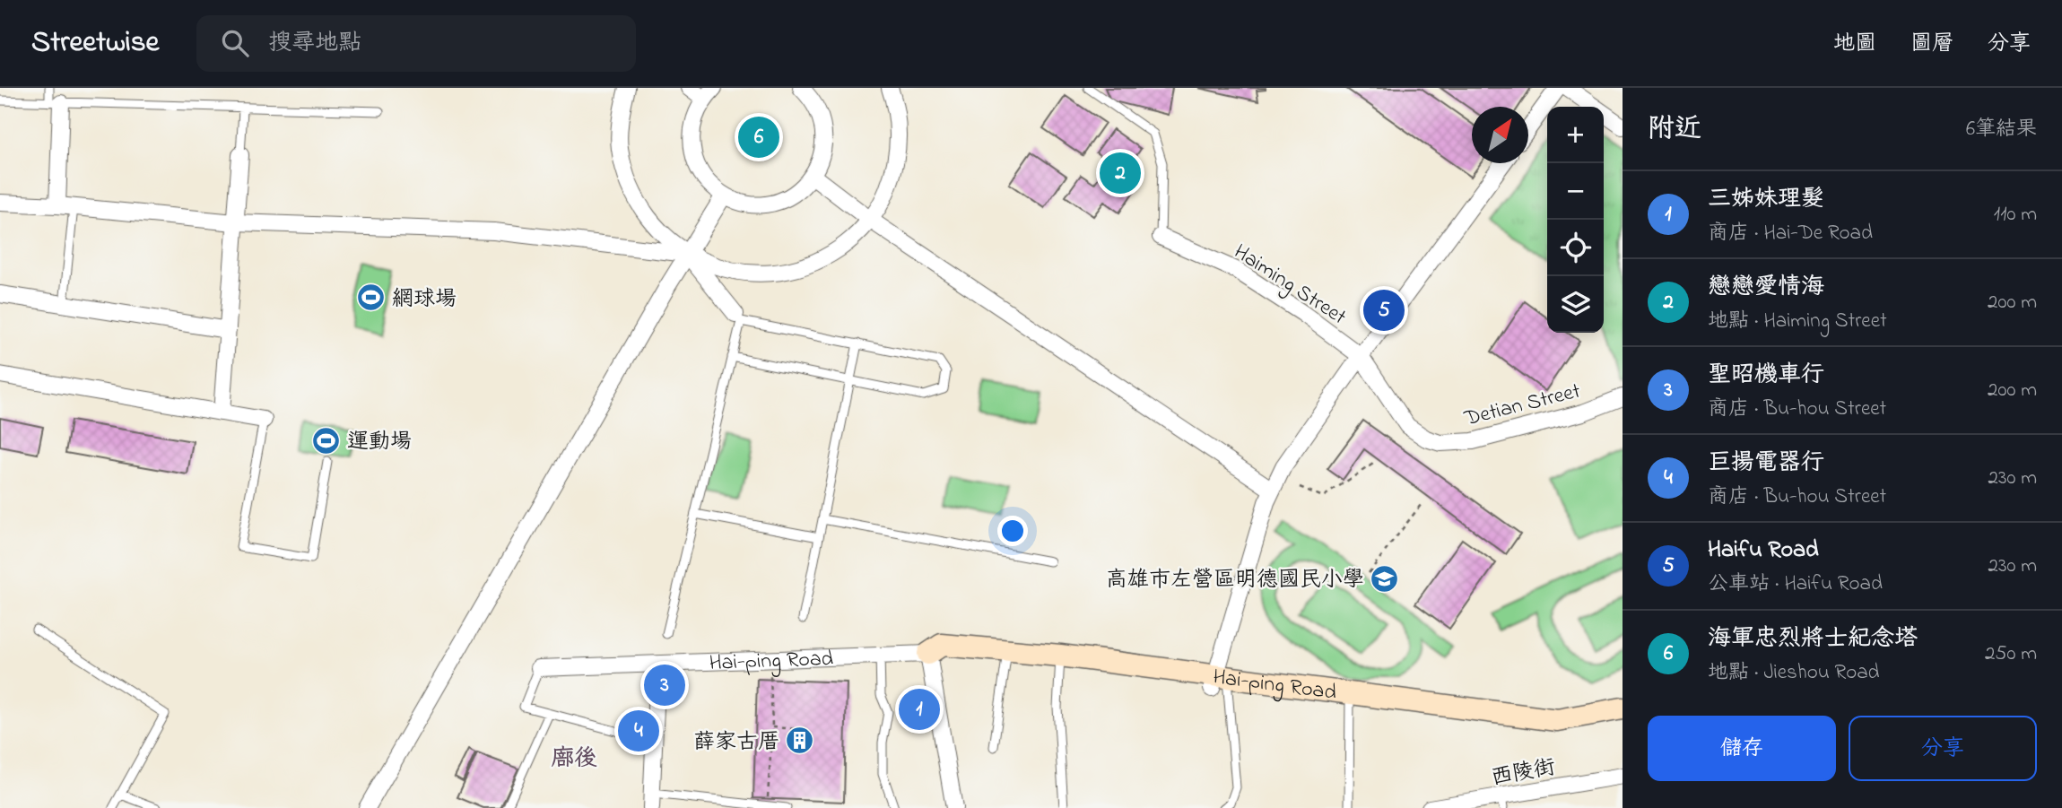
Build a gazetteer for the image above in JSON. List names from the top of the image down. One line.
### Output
{"streets":{"street":["Haiming Street","Detian Street","Hai-ping Road","西陵街"]},"crossings":[["Haiming Street","Detian Street"]],"districts":["廍後"],"places":{"sports":["網球場","運動場"],"school or university":["高雄市左營區明德國民小學"],"building":["薛家古厝"]},"north":"top right","page":{"header":"Streetwise","search":"搜尋地點","nav":["地圖","圖層","分享"],"heading":["附近","6筆結果"],"map_buttons":["+","−"],"pins":["6","2","5","3","1","4"],"list":[{"mark":"1","name":"三姊妹理髮","note":"商店 · Hai-De Road","value":"110 m"},{"mark":"2","name":"戀戀愛情海","note":"地點 · Haiming Street","value":"200 m"},{"mark":"3","name":"聖昭機車行","note":"商店 · Bu-hou Street","value":"200 m"},{"mark":"4","name":"巨揚電器行","note":"商店 · Bu-hou Street","value":"230 m"},{"mark":"5","name":"Haifu Road","note":"公車站 · Haifu Road","value":"230 m"},{"mark":"6","name":"海軍忠烈將士紀念塔","note":"地點 · Jieshou Road","value":"250 m"}],"buttons":["儲存","分享"]}}
